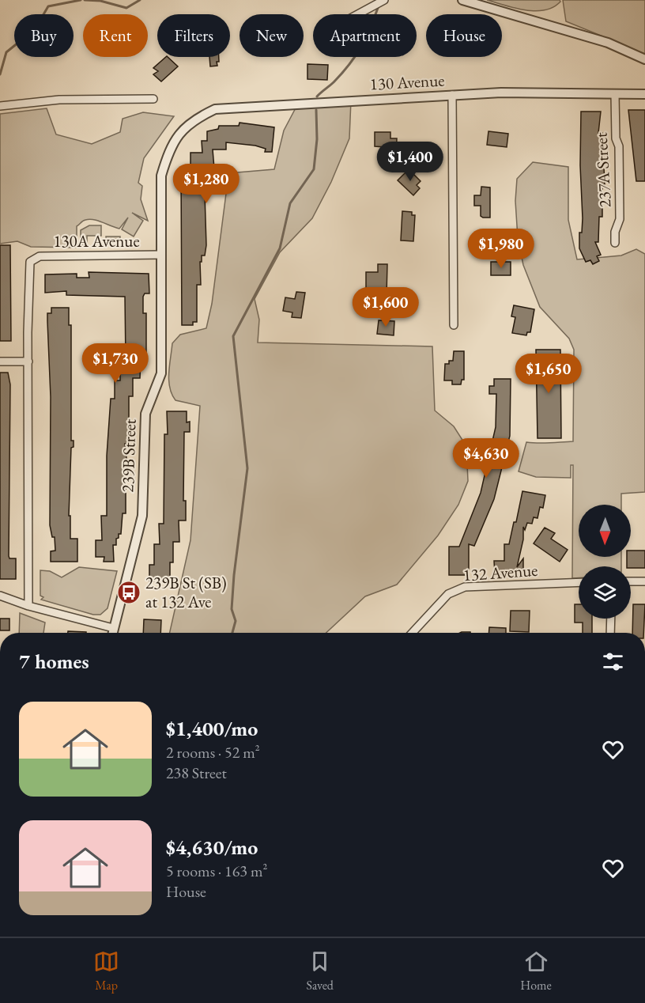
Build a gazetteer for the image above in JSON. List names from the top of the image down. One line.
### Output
{"streets":{"street":["130 Avenue","237A Street","130A Avenue","239B Street","132 Avenue"]},"crossings":[["130 Avenue","237A Street"],["130 Avenue","239B Street"],["130A Avenue","239B Street"]],"places":{"bus stop":["239B St (SB) at 132 Ave"]},"north":"bottom","page":{"chip":["Buy","Rent","Filters","New","Apartment","House"],"price":["$1,400","$1,280","$1,980","$1,600","$1,730","$1,650","$4,630"],"heading":"7 homes","list":[{"name":"$1,400/mo","note":"2 rooms · 52 m² · 238 Street"},{"name":"$4,630/mo","note":"5 rooms · 163 m² · House"}],"tabs":["Map","Saved","Home"]}}
